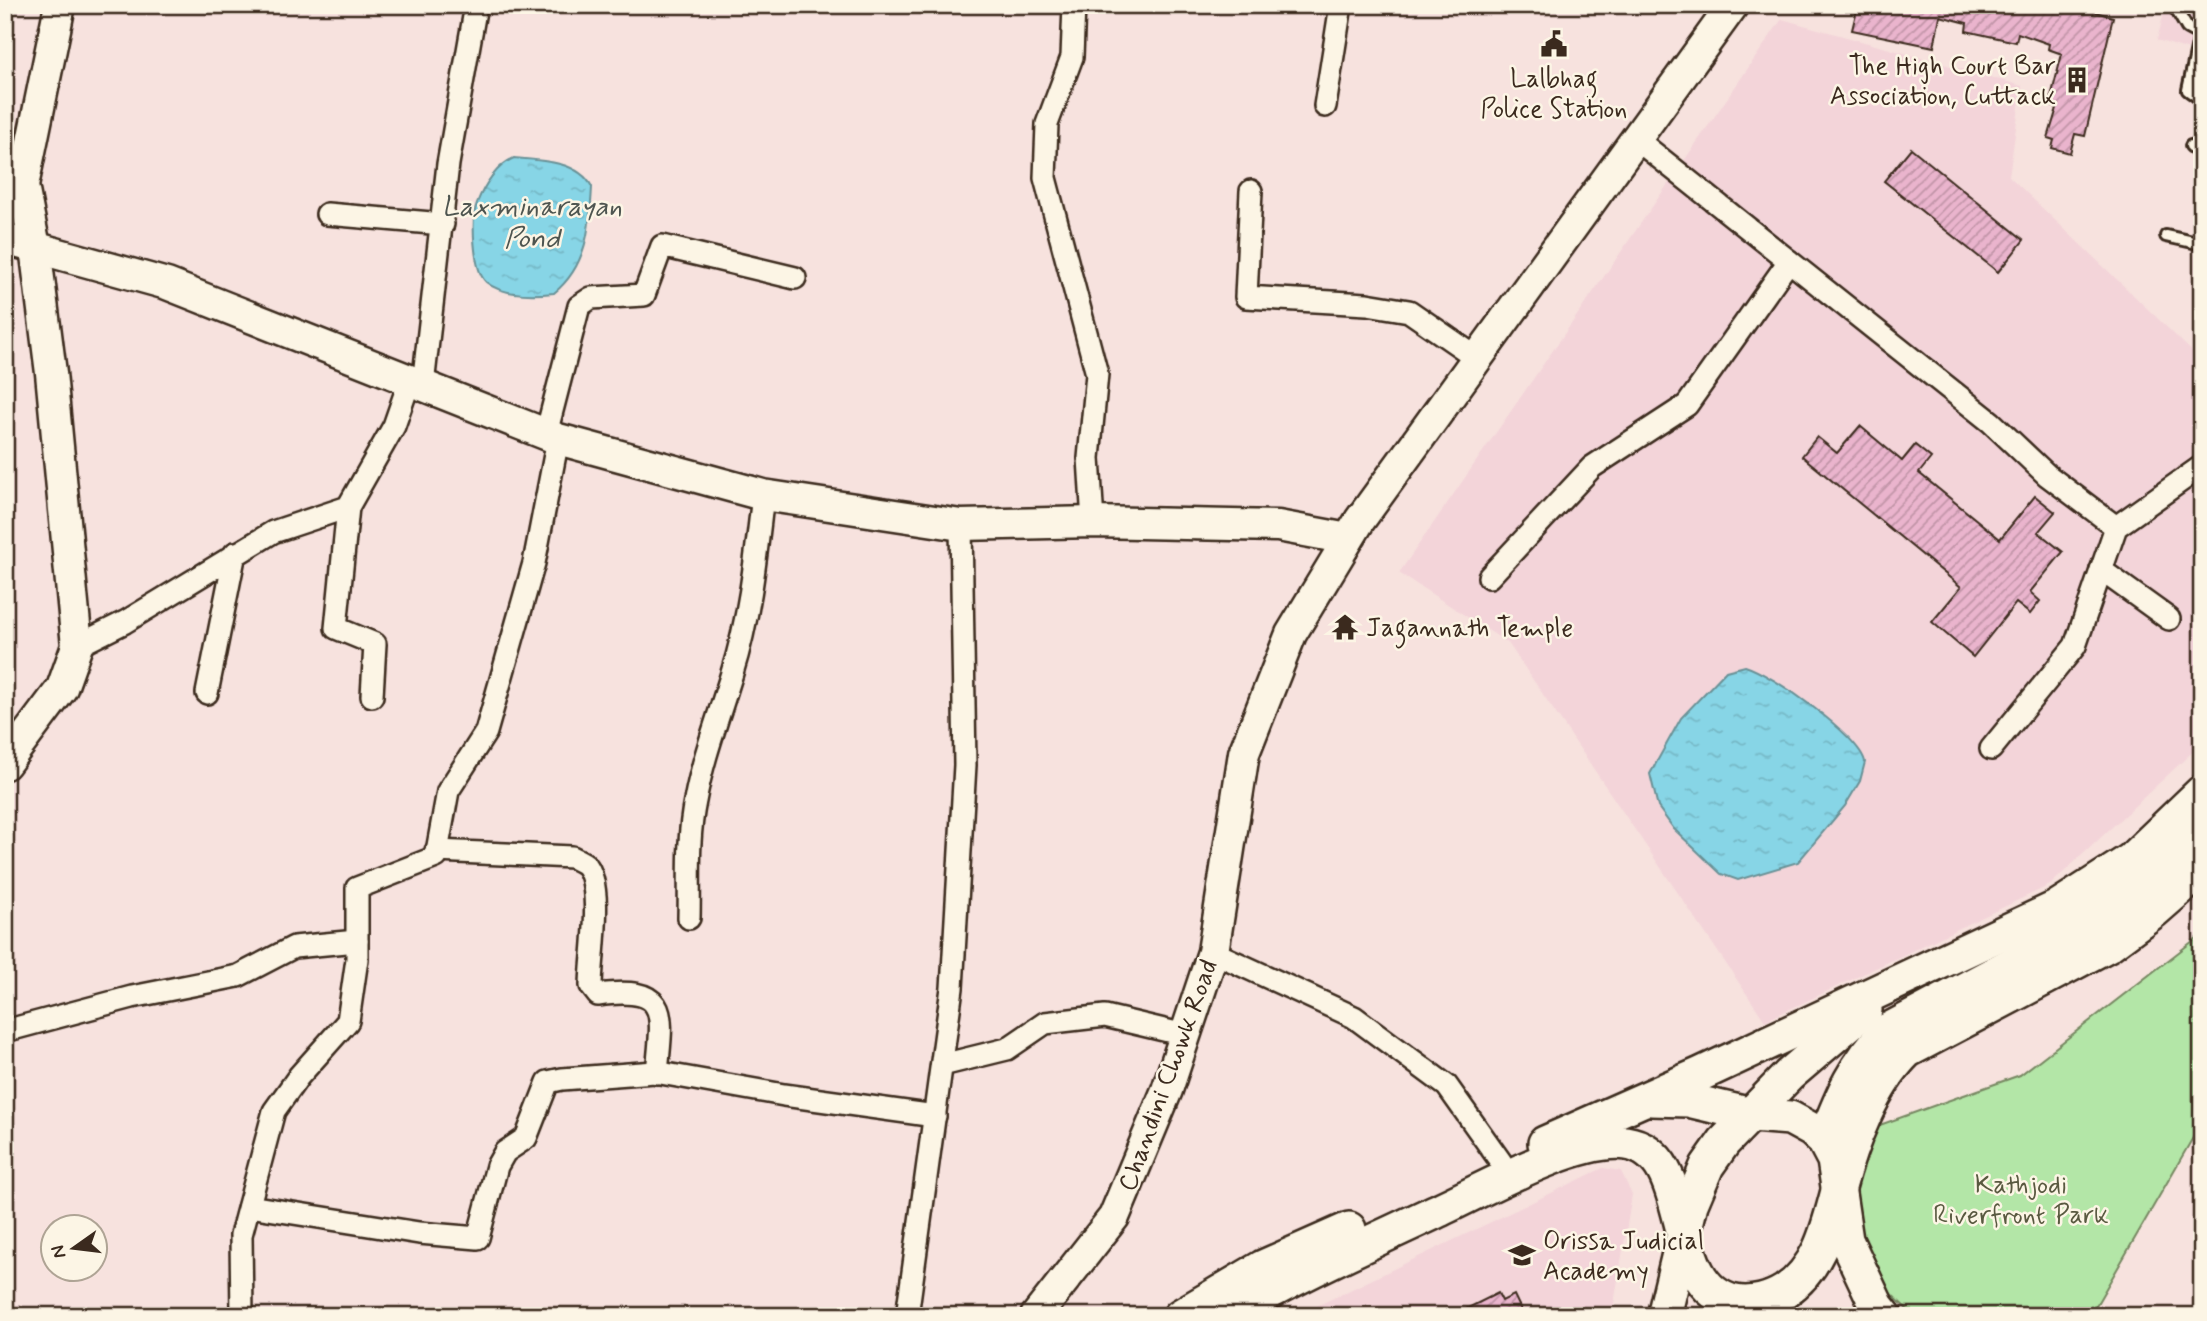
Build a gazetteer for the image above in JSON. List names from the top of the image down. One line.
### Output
{"streets":{"main road":["Chandini Chowk Road"]},"water":["Laxminarayan Pond"],"parks":["Kathjodi Riverfront Park"],"places":{"public building":["Lalbhag Police Station"],"building":["The High Court Bar Association, Cuttack"],"temple":["Jagannath Temple"],"school or university":["Orissa Judicial Academy"]},"north":"left"}
